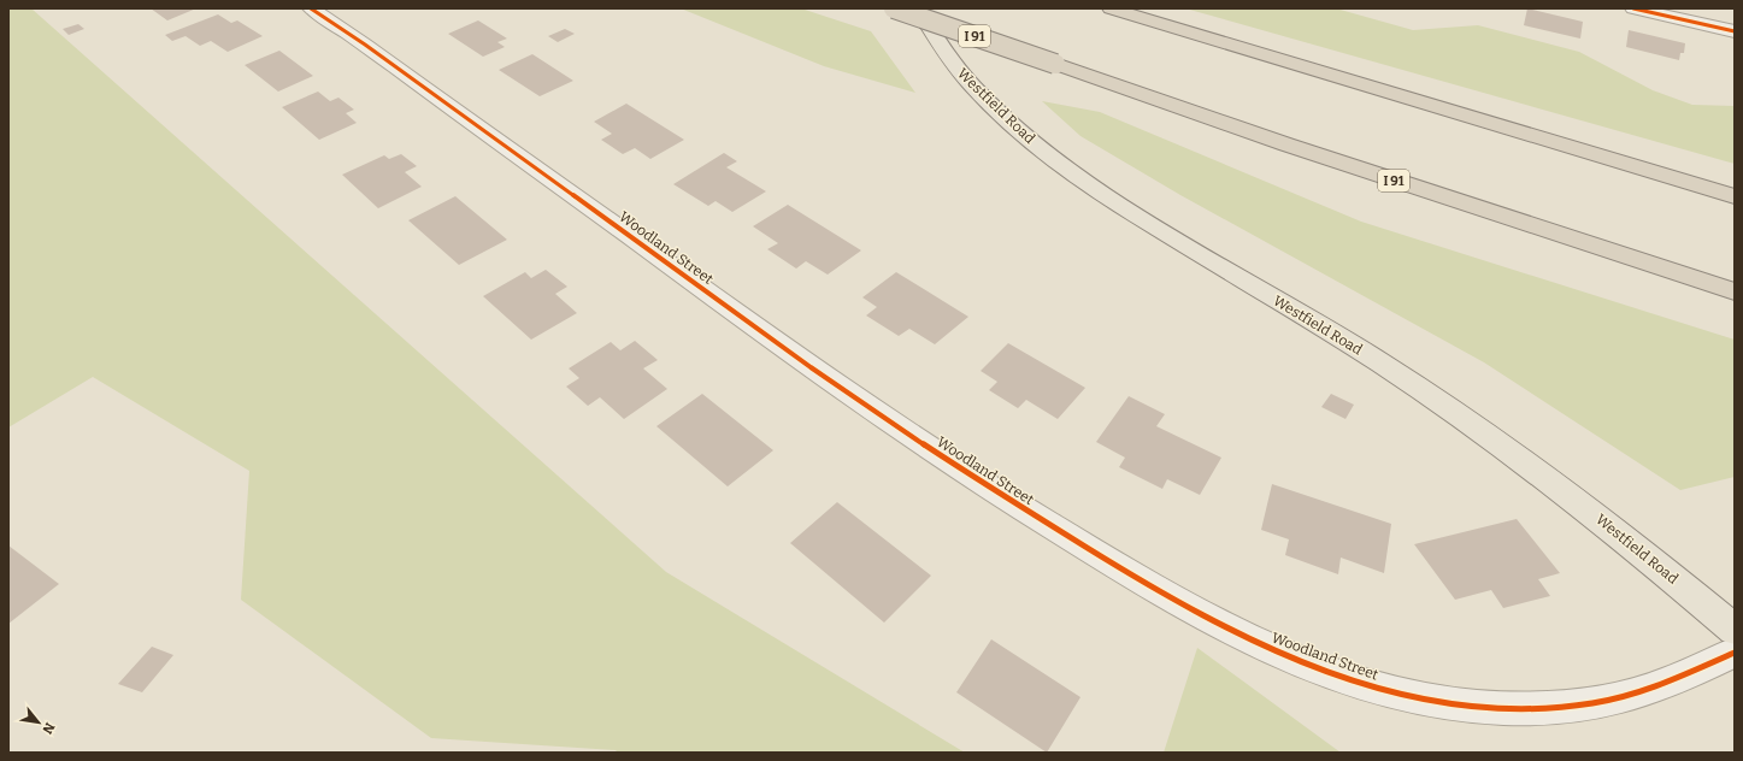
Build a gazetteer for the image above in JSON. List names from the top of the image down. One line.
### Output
{"streets":{"highway":["I 91"],"main road":["Westfield Road"],"street":["Woodland Street"]},"north":"bottom right"}
